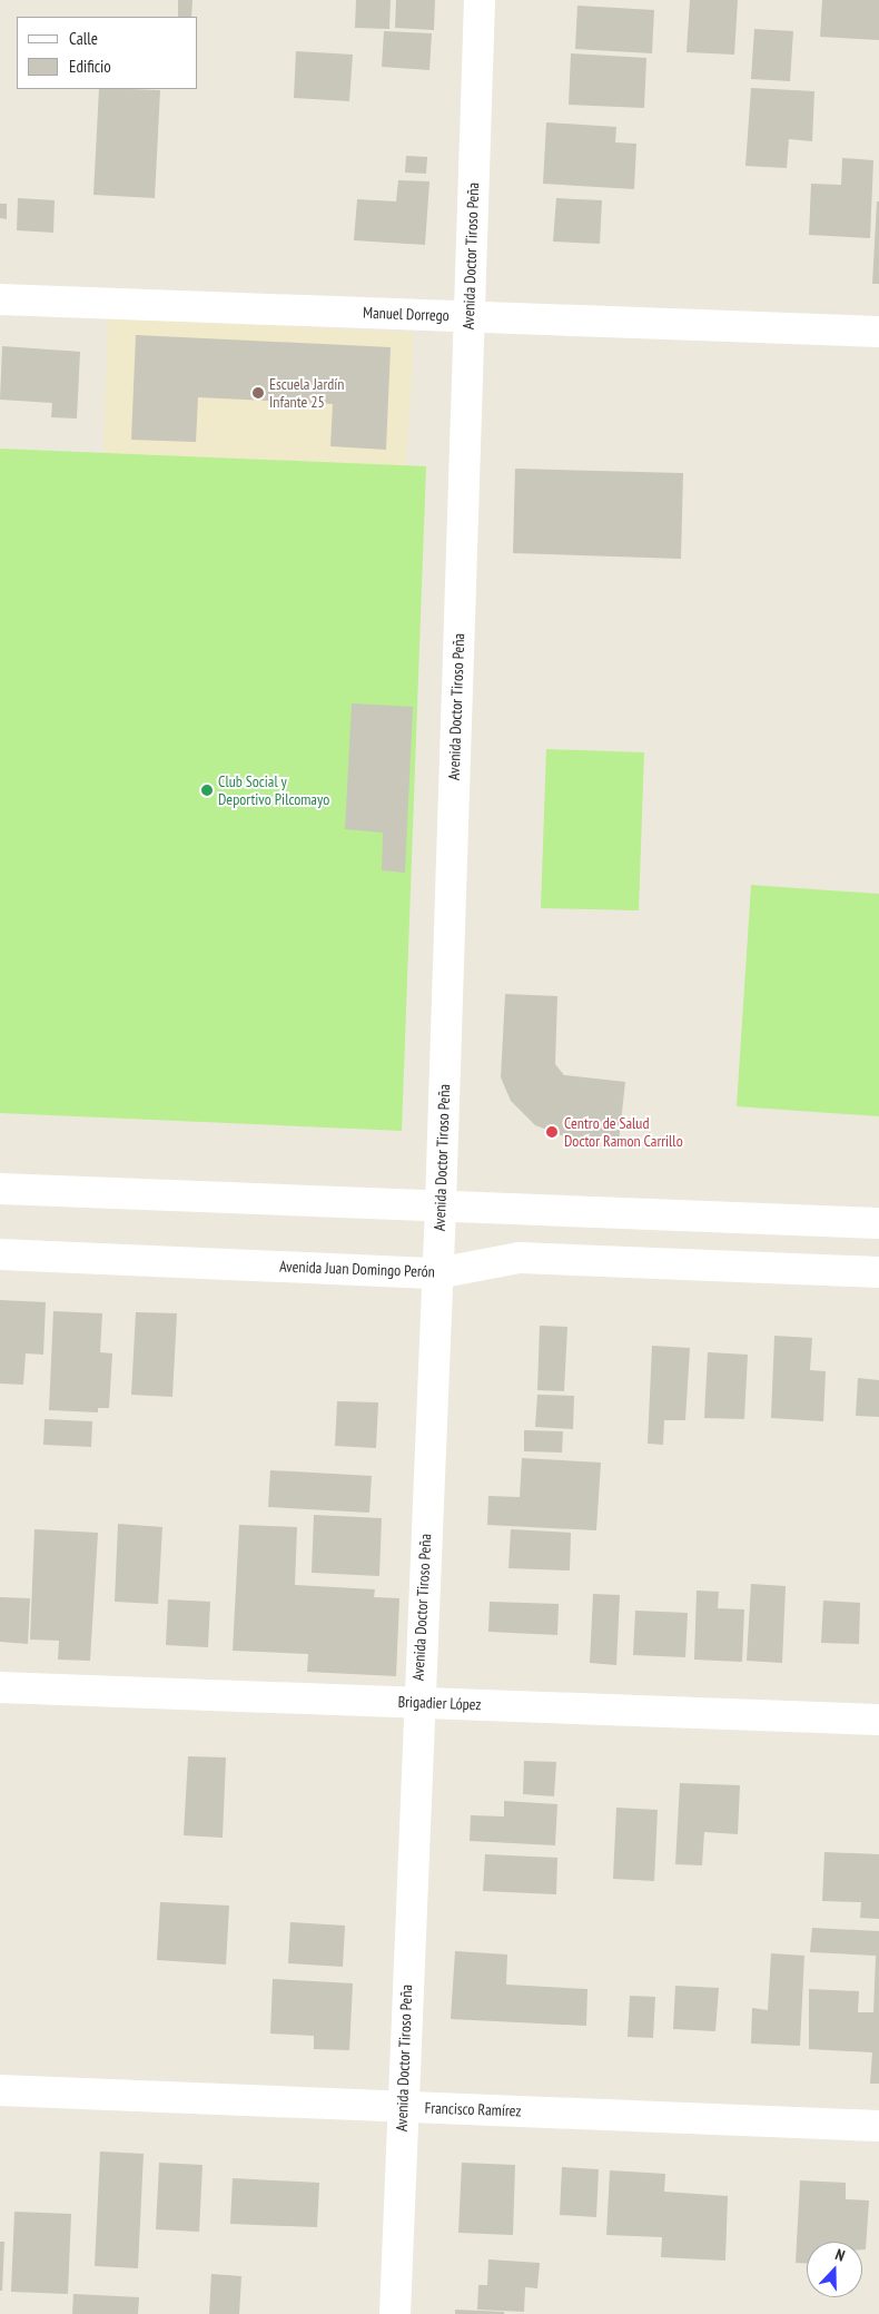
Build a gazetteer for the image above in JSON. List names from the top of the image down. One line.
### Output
{"streets":{"street":["Avenida Doctor Tiroso Peña","Manuel Dorrego","Avenida Juan Domingo Perón","Brigadier López","Francisco Ramírez"]},"crossings":[["Avenida Doctor Tiroso Peña","Manuel Dorrego"],["Avenida Doctor Tiroso Peña","Avenida Juan Domingo Perón"],["Avenida Doctor Tiroso Peña","Brigadier López"],["Avenida Doctor Tiroso Peña","Francisco Ramírez"]],"places":["Escuela Jardín Infante 25","Club Social y Deportivo Pilcomayo","Centro de Salud Doctor Ramon Carrillo"],"legend":["Calle","Edificio"],"north":"top"}
